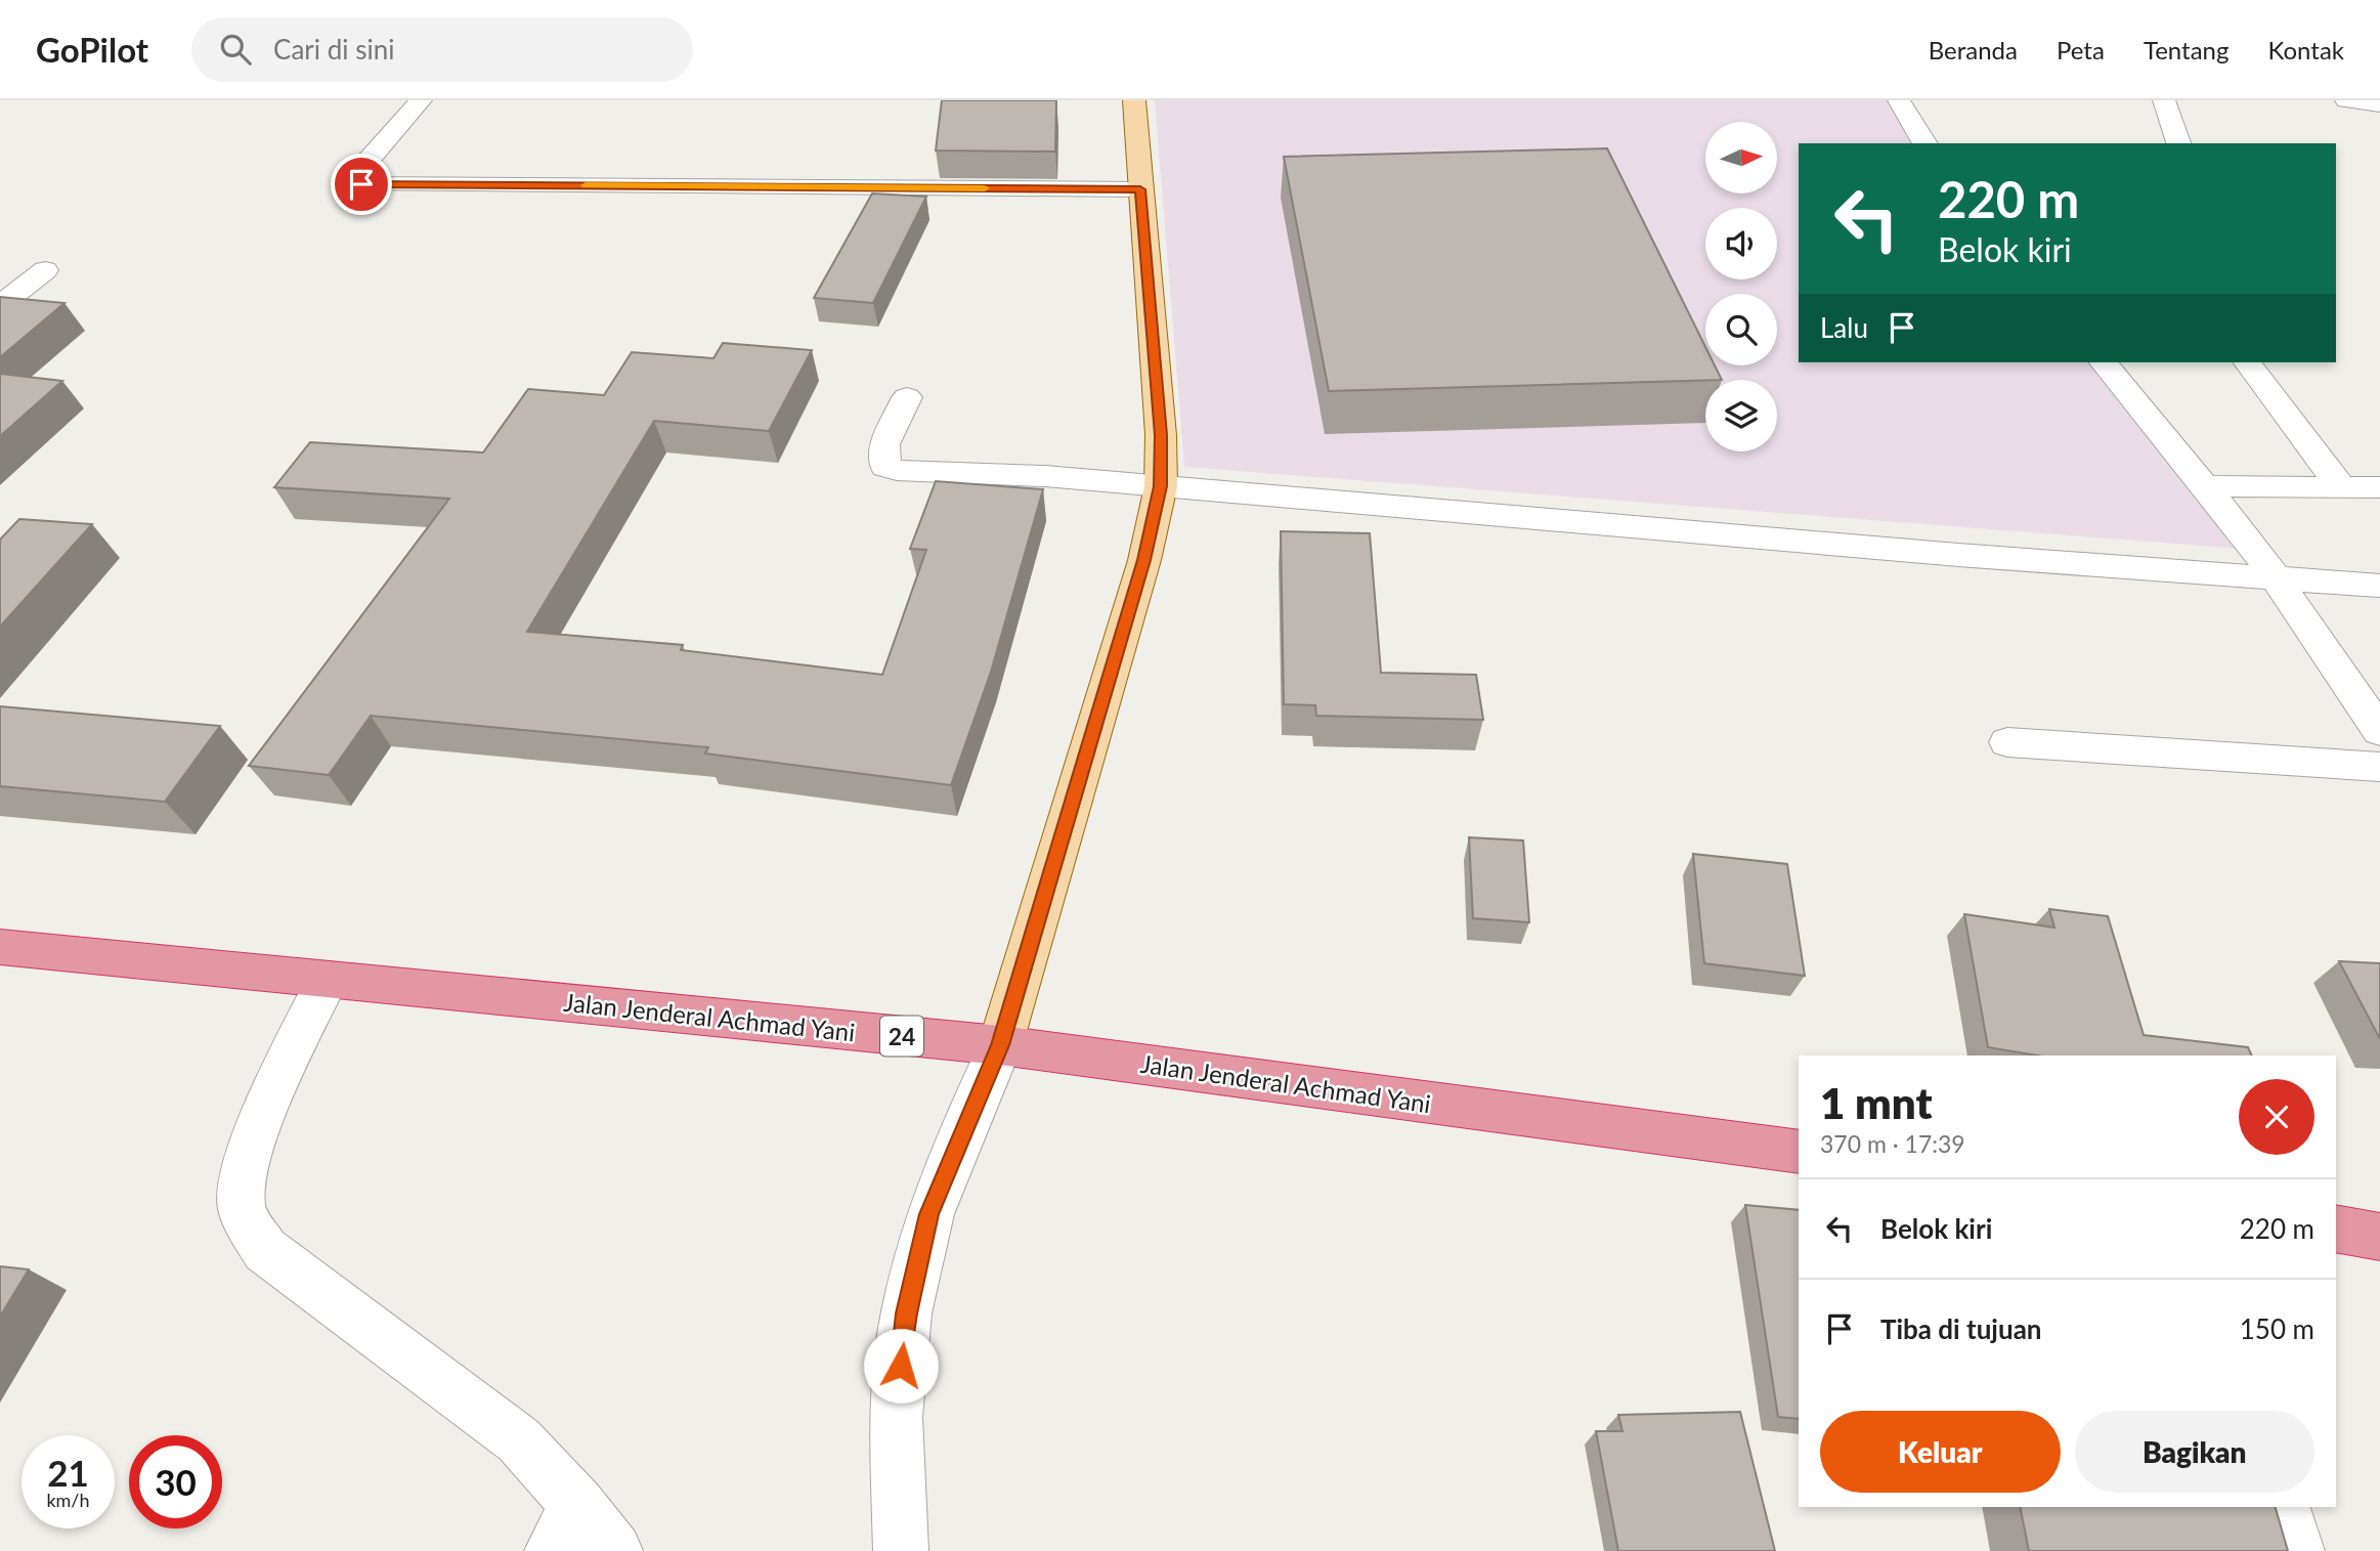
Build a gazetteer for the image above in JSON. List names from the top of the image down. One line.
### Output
{"streets":{"highway":["Jalan Jenderal Achmad Yani","24"]},"north":"right","page":{"header":"GoPilot","search":"Cari di sini","nav":["Beranda","Peta","Tentang","Kontak"],"turn":["220 m","Belok kiri"],"then":"Lalu","heading":["1 mnt","370 m · 17:39"],"list":[{"name":"Belok kiri","value":"220 m"},{"name":"Tiba di tujuan","value":"150 m"}],"buttons":["Keluar","Bagikan"],"speed":"21 km/h","limit":"30"}}
